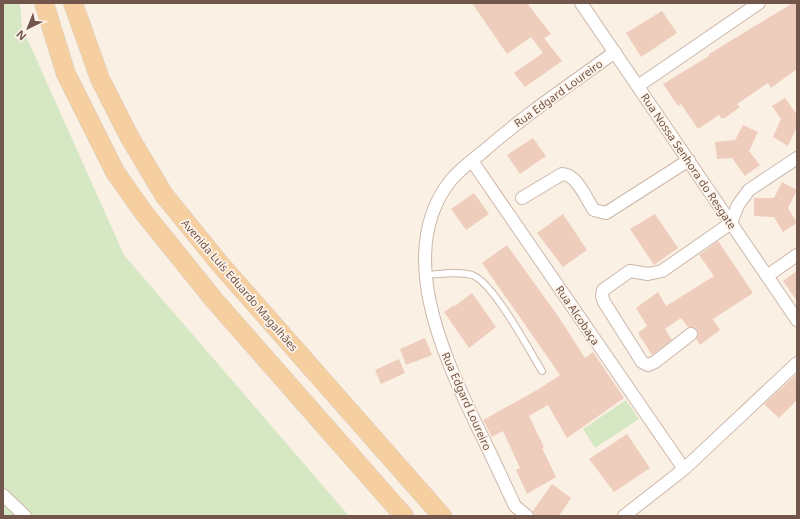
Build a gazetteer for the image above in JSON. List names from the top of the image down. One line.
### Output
{"streets":{"main road":["Avenida Luís Eduardo Magalhães"],"street":["Rua Edgard Loureiro","Rua Nossa Senhora do Resgate","Rua Alcobaça"]},"crossings":[["Rua Edgard Loureiro","Rua Nossa Senhora do Resgate"],["Rua Edgard Loureiro","Rua Alcobaça"]],"north":"bottom left"}
